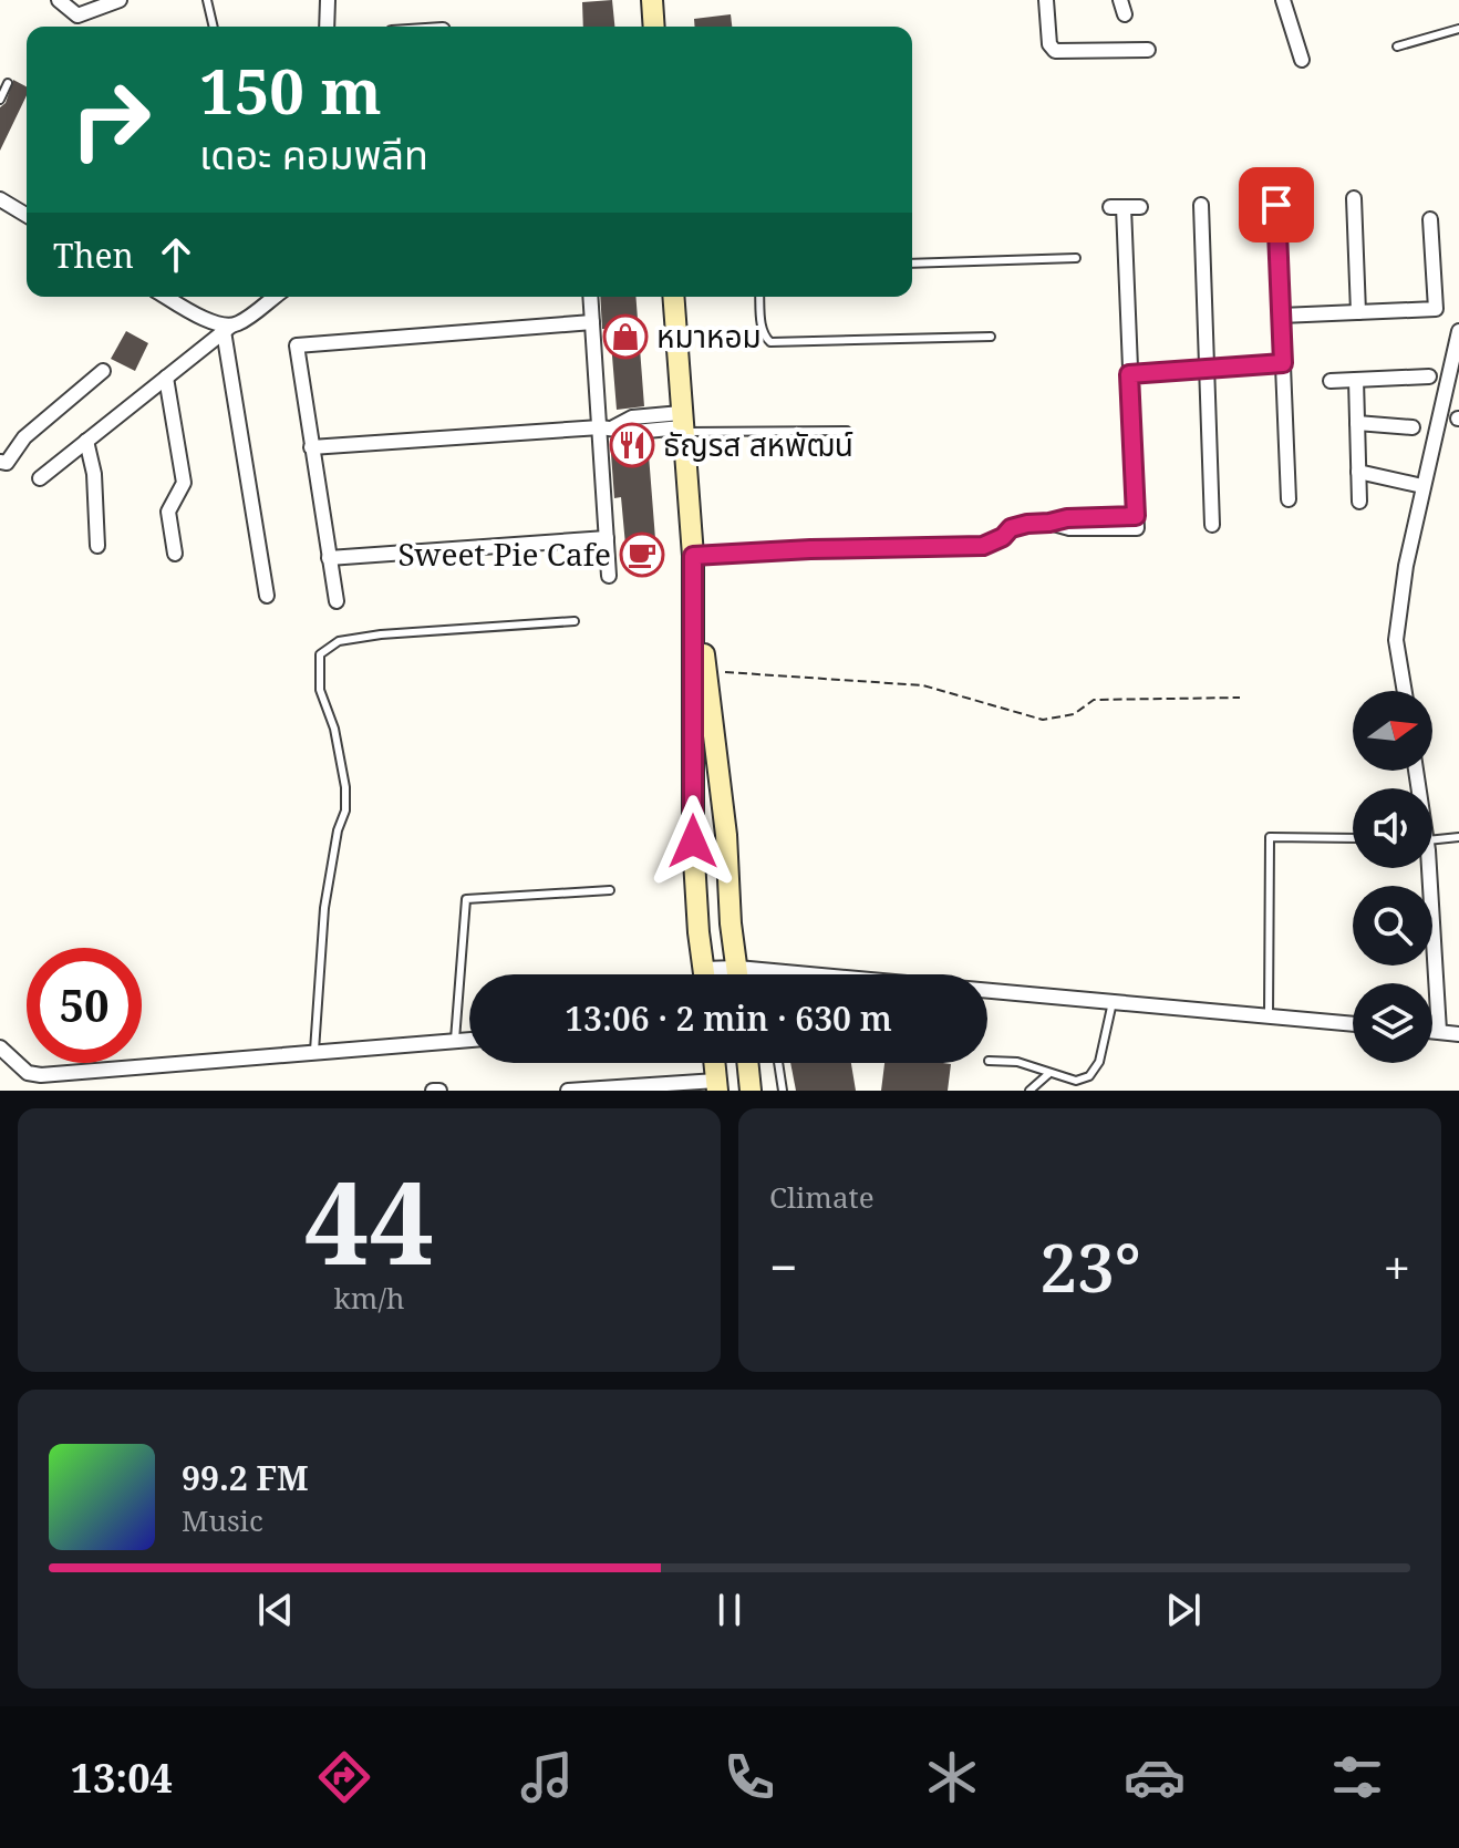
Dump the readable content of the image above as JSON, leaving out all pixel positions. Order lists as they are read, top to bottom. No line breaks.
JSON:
{"places":{"shop":["หมาหอม"],"restaurant":["ธัญรส สหพัฒน์"],"cafe":["Sweet Pie Cafe"]},"north":"right","page":{"turn":["150 m","เดอะ คอมพลีท"],"then":"Then","limit":"50","trip":"13:06 · 2 min · 630 m","tile":[["44","km/h"],"Climate"],"heat":["−","23°","+"],"song":["99.2 FM","Music"],"tabs":"13:04"}}
